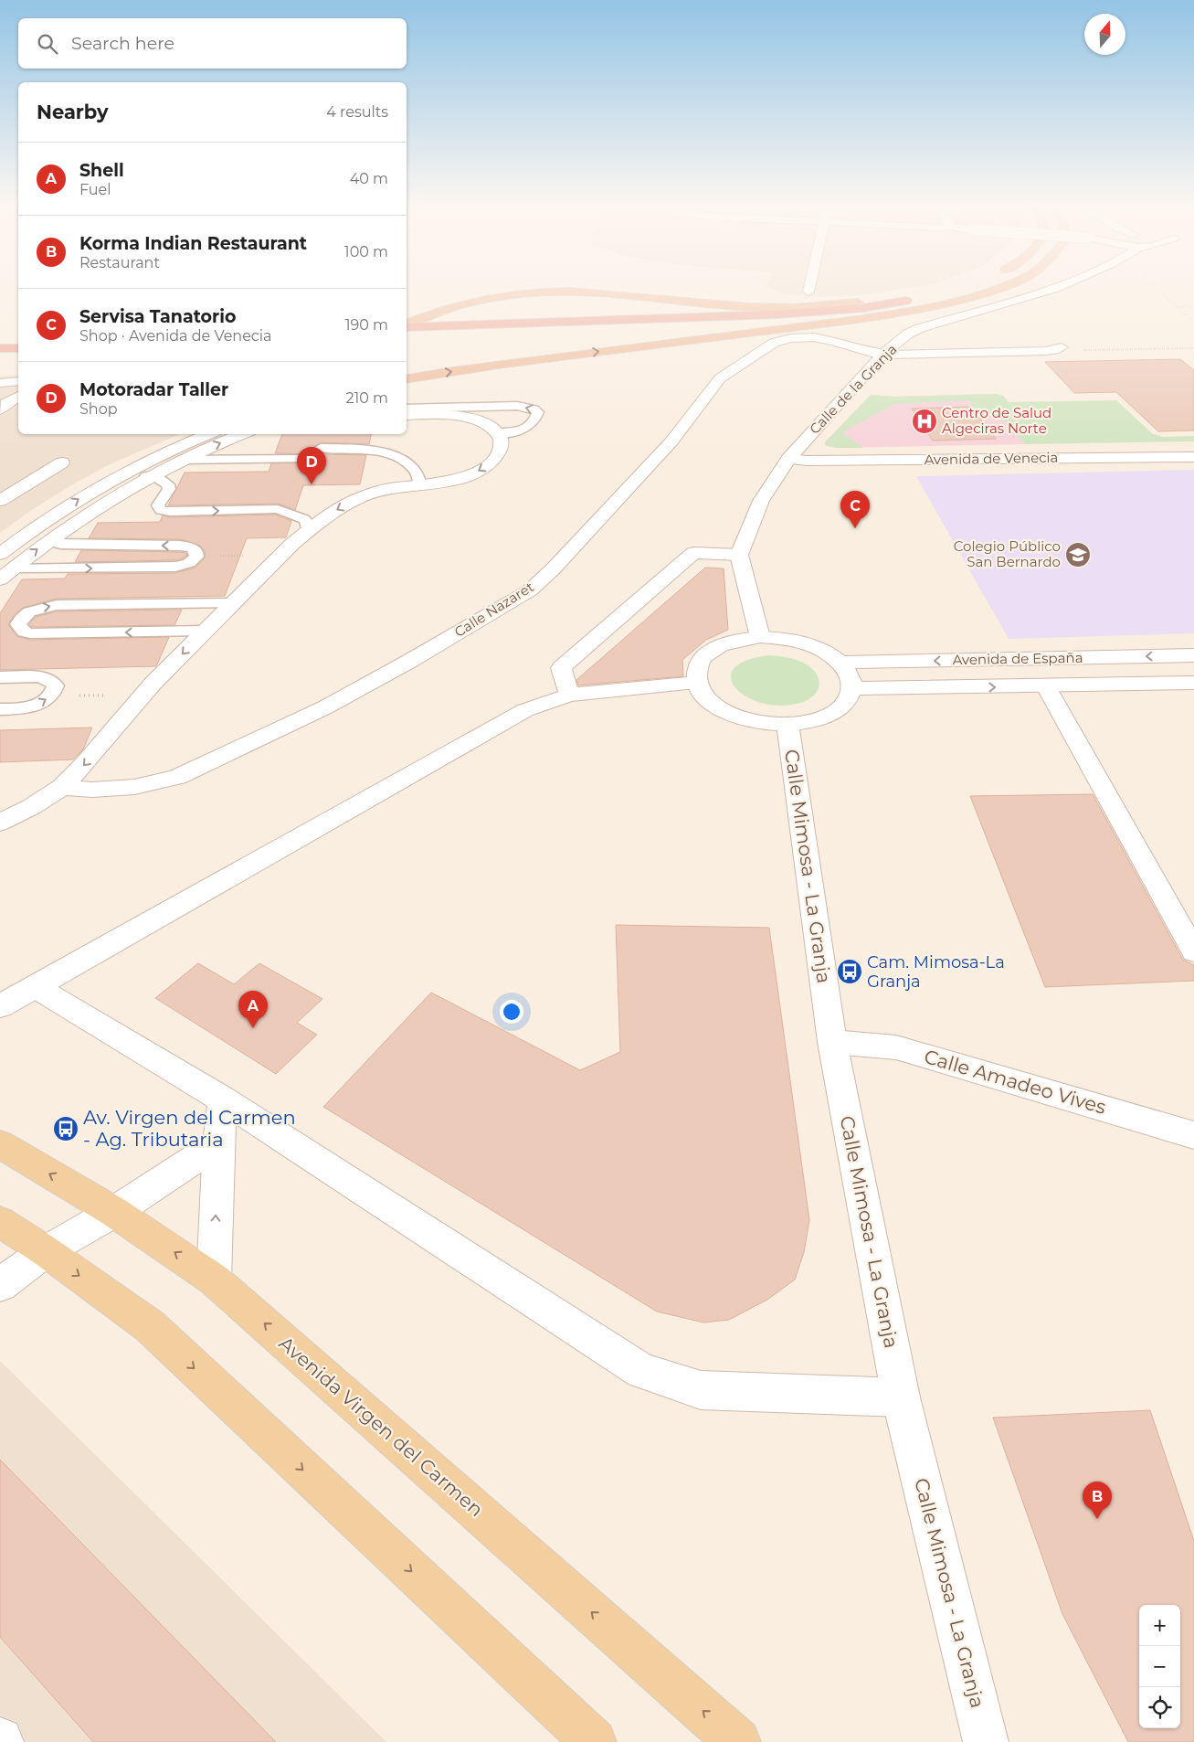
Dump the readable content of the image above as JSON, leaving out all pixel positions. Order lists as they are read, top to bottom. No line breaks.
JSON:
{"streets":{"main road":["Avenida Virgen del Carmen"],"street":["Calle de la Granja","Avenida de Venecia","Calle Nazaret","Avenida de España","Calle Mimosa - La Granja","Calle Amadeo Vives"]},"crossings":[["Calle de la Granja","Avenida de Venecia"],["Calle de la Granja","Calle Nazaret"],["Avenida de España","Calle Mimosa - La Granja"],["Calle Mimosa - La Granja","Calle Amadeo Vives"]],"places":{"hospital":["Centro de Salud Algeciras Norte"],"school or university":["Colegio Público San Bernardo"],"bus stop":["Cam. Mimosa-La Granja","Av. Virgen del Carmen - Ag. Tributaria"]},"north":"top","page":{"search":"Search here","heading":["Nearby","4 results"],"list":[{"mark":"A","name":"Shell","note":"Fuel","value":"40 m"},{"mark":"B","name":"Korma Indian Restaurant","note":"Restaurant","value":"100 m"},{"mark":"C","name":"Servisa Tanatorio","note":"Shop · Avenida de Venecia","value":"190 m"},{"mark":"D","name":"Motoradar Taller","note":"Shop","value":"210 m"}],"pins":["D","C","A","B"],"map_buttons":["+","−"]}}
